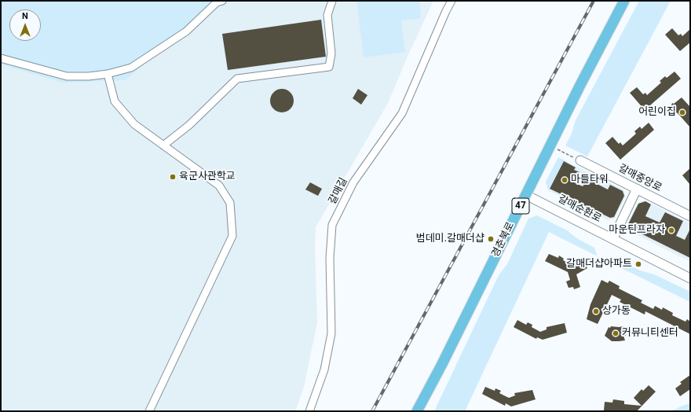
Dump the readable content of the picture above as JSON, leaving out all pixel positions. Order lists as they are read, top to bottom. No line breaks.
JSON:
{"streets":{"main road":["47","경춘북로"],"street":["갈매중앙로","갈매길","갈매순환로"]},"crossings":[["갈매순환로","경춘북로"]],"places":["어린이집","육군사관학교","마들타워","마운틴프라자","범데미.갈매더샵","갈매더샵아파트","상가동","커뮤니티센터"],"north":"top"}
